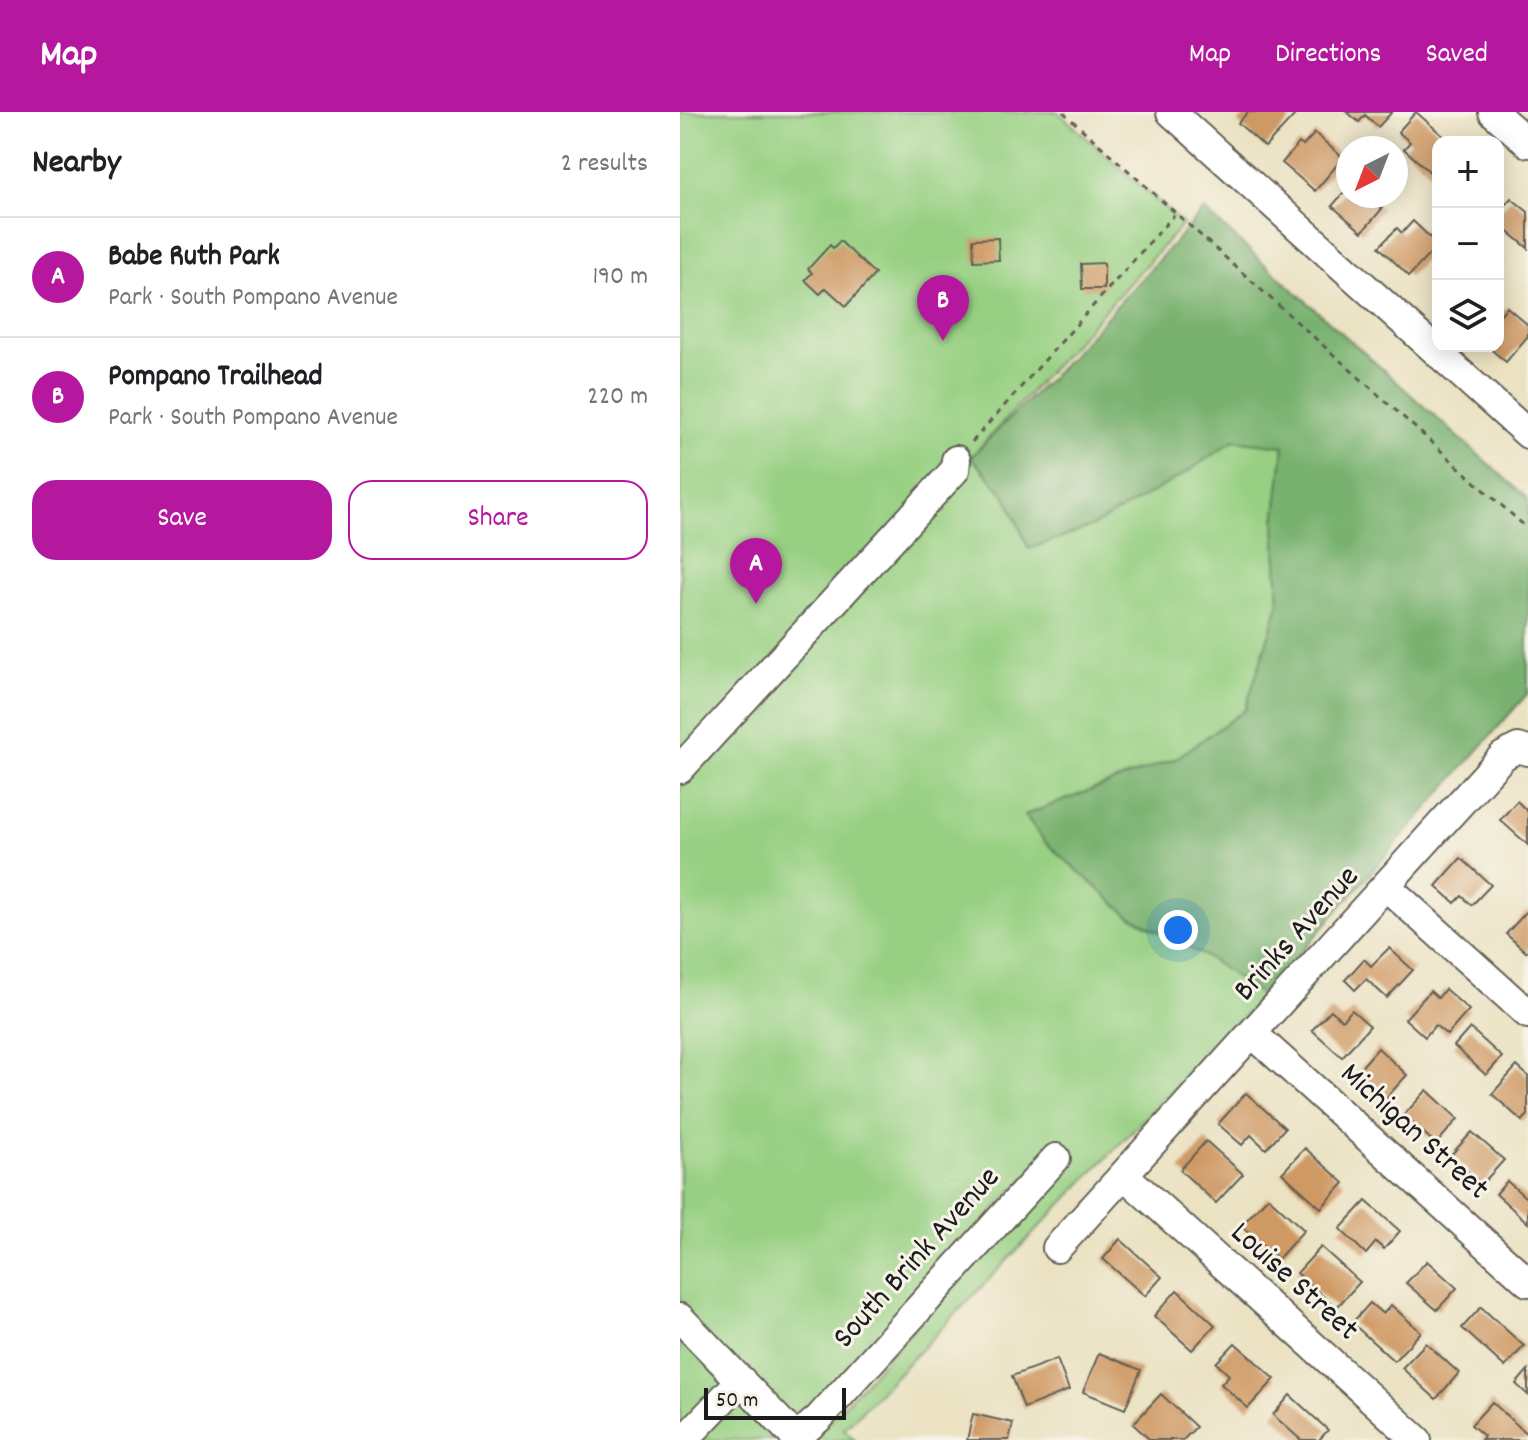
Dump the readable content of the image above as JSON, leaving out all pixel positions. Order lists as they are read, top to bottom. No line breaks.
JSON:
{"streets":{"street":["Brinks Avenue","Michigan Street","South Brink Avenue","Louise Street"]},"crossings":[["Brinks Avenue","Michigan Street"],["Brinks Avenue","Louise Street"]],"scale_bar":"50 m","north":"bottom left","page":{"header":"Map","nav":["Map","Directions","Saved"],"heading":["Nearby","2 results"],"map_buttons":["+","−"],"list":[{"mark":"A","name":"Babe Ruth Park","note":"Park · South Pompano Avenue","value":"190 m"},{"mark":"B","name":"Pompano Trailhead","note":"Park · South Pompano Avenue","value":"220 m"}],"pins":["B","A"],"buttons":["Save","Share"],"scale":"50 m"}}
